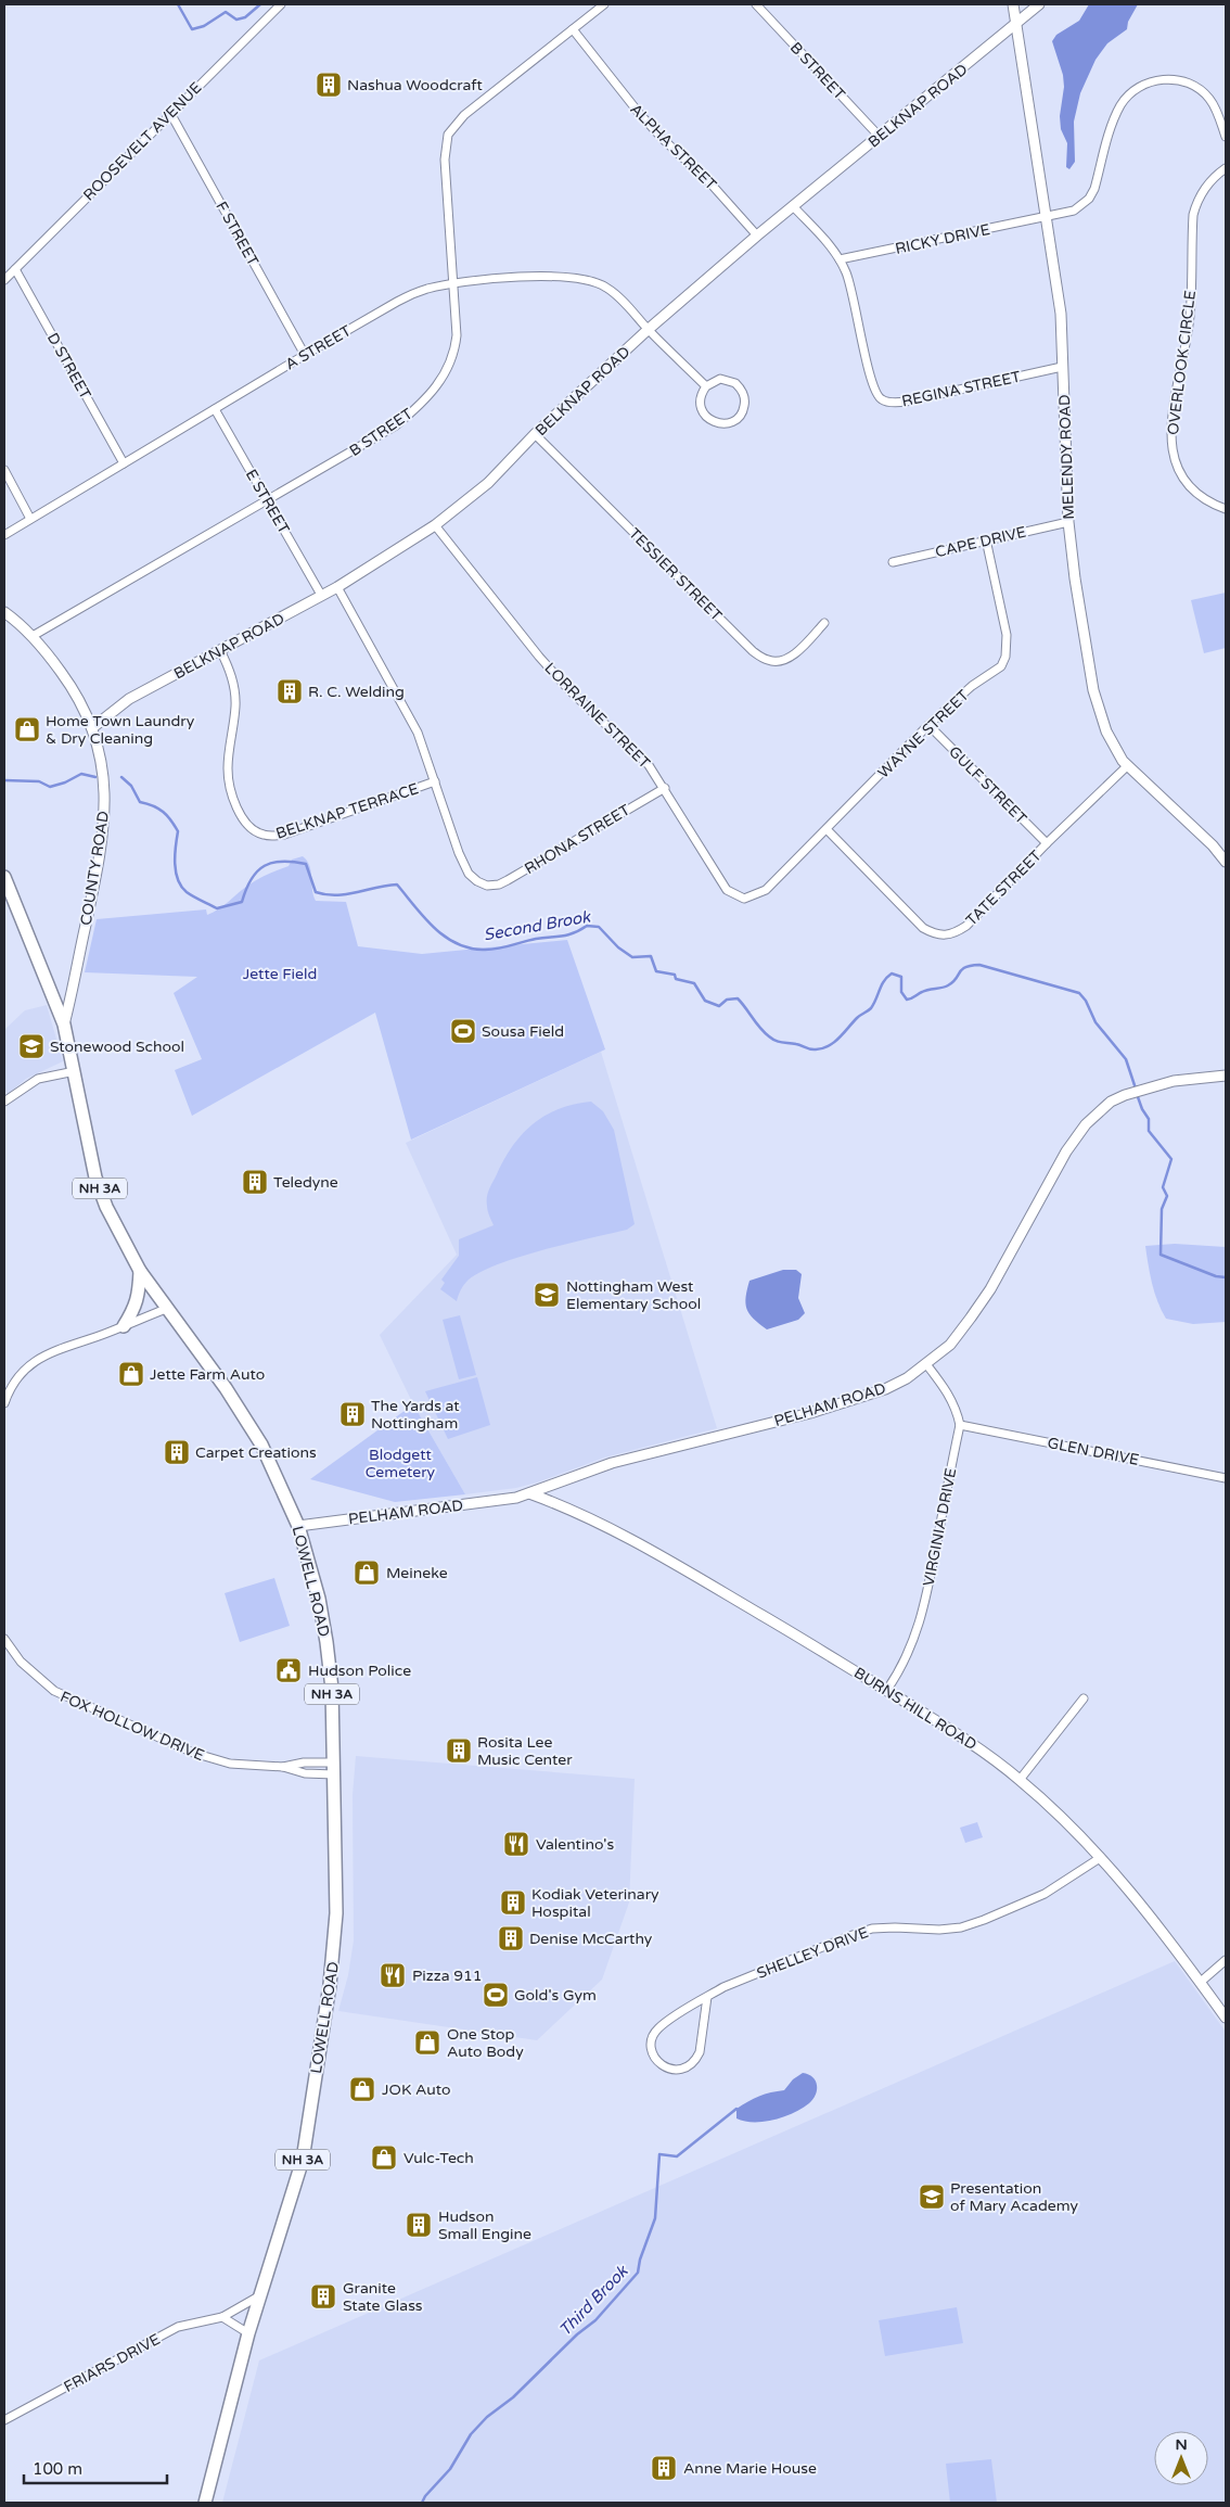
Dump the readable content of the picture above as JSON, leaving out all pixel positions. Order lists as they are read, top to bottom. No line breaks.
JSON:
{"streets":{"main road":["NH 3A","LOWELL ROAD"],"street":["B STREET","BELKNAP ROAD","ROOSEVELT AVENUE","ALPHA STREET","F STREET","RICKY DRIVE","A STREET","OVERLOOK CIRCLE","D STREET","REGINA STREET","MELENDY ROAD","E STREET","CAPE DRIVE","TESSIER STREET","LORRAINE STREET","WAYNE STREET","GULF STREET","BELKNAP TERRACE","RHONA STREET","COUNTY ROAD","TATE STREET","PELHAM ROAD","GLEN DRIVE","VIRGINIA DRIVE","BURNS HILL ROAD","FOX HOLLOW DRIVE","SHELLEY DRIVE","FRIARS DRIVE"]},"crossings":[["B STREET","BELKNAP ROAD"],["B STREET","ALPHA STREET"],["B STREET","A STREET"],["B STREET","E STREET"],["B STREET","COUNTY ROAD"],["BELKNAP ROAD","ALPHA STREET"],["BELKNAP ROAD","A STREET"],["BELKNAP ROAD","REGINA STREET"],["BELKNAP ROAD","MELENDY ROAD"],["BELKNAP ROAD","E STREET"],["BELKNAP ROAD","TESSIER STREET"],["BELKNAP ROAD","LORRAINE STREET"],["BELKNAP ROAD","BELKNAP TERRACE"],["BELKNAP ROAD","COUNTY ROAD"],["ROOSEVELT AVENUE","F STREET"],["ROOSEVELT AVENUE","D STREET"],["F STREET","A STREET"],["RICKY DRIVE","REGINA STREET"],["RICKY DRIVE","MELENDY ROAD"],["A STREET","D STREET"],["A STREET","E STREET"],["REGINA STREET","MELENDY ROAD"],["MELENDY ROAD","CAPE DRIVE"],["MELENDY ROAD","TATE STREET"],["CAPE DRIVE","WAYNE STREET"],["LORRAINE STREET","WAYNE STREET"],["LORRAINE STREET","RHONA STREET"],["WAYNE STREET","GULF STREET"],["WAYNE STREET","TATE STREET"],["GULF STREET","TATE STREET"],["BELKNAP TERRACE","RHONA STREET"],["COUNTY ROAD","LOWELL ROAD"],["PELHAM ROAD","LOWELL ROAD"],["PELHAM ROAD","BURNS HILL ROAD"],["GLEN DRIVE","VIRGINIA DRIVE"],["VIRGINIA DRIVE","BURNS HILL ROAD"],["LOWELL ROAD","FOX HOLLOW DRIVE"],["LOWELL ROAD","FRIARS DRIVE"],["BURNS HILL ROAD","SHELLEY DRIVE"]],"water":["Second Brook","Third Brook"],"parks":["Jette Field","Blodgett Cemetery"],"places":{"building":["Nashua Woodcraft","R. C. Welding","Teledyne","The Yards at Nottingham","Carpet Creations","Rosita Lee Music Center","Kodiak Veterinary Hospital","Denise McCarthy","Hudson Small Engine","Granite State Glass","Anne Marie House"],"shop":["Home Town Laundry & Dry Cleaning","Jette Farm Auto","Meineke","One Stop Auto Body","JOK Auto","Vulc-Tech"],"sports":["Sousa Field","Gold's Gym"],"school or university":["Stonewood School","Nottingham West Elementary School","Presentation of Mary Academy"],"public building":["Hudson Police"],"restaurant":["Valentino's","Pizza 911"]},"scale_bar":"100 m","north":"top"}
